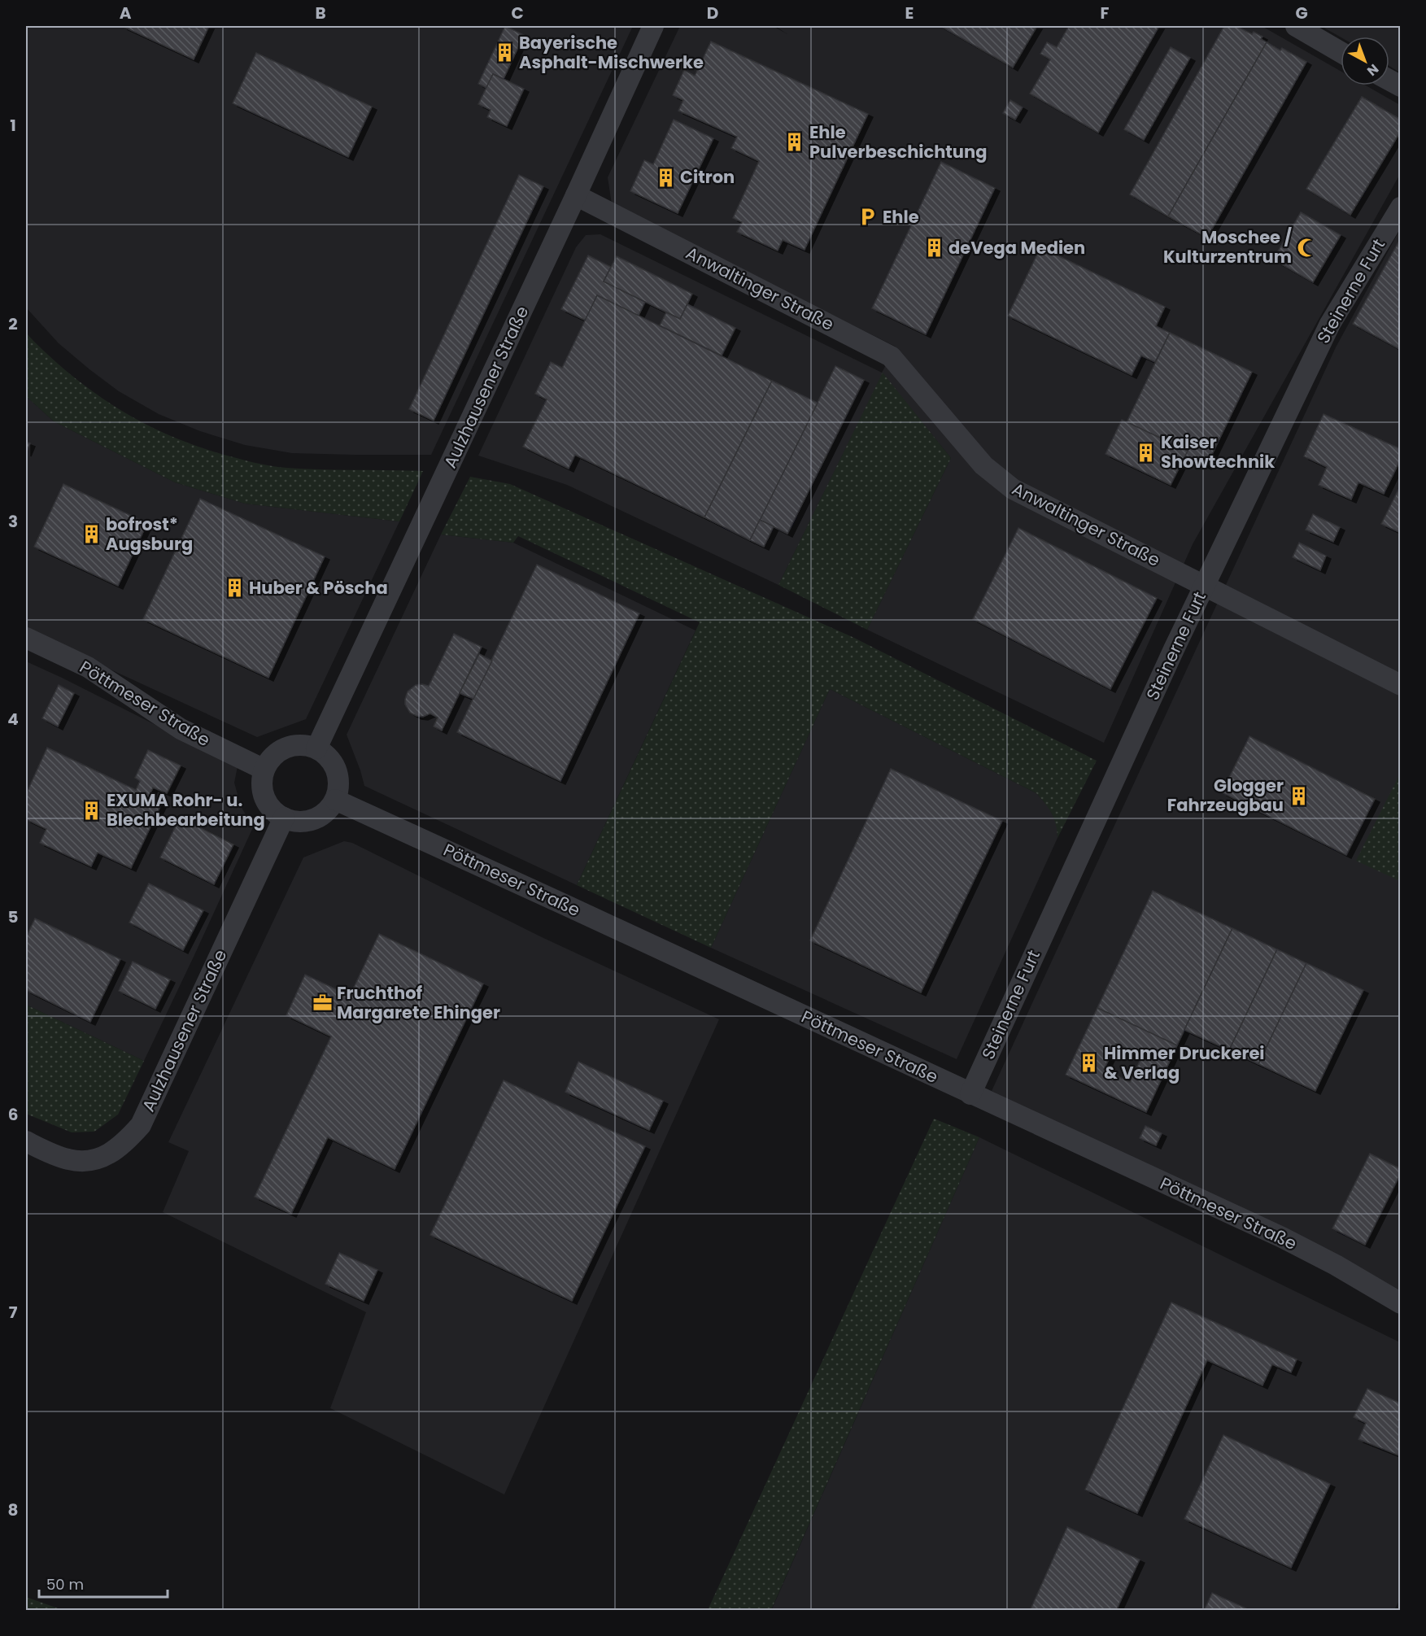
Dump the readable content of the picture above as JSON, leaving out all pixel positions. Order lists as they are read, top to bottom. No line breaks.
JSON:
{"streets":{"street":["Anwaltinger Straße","Steinerne Furt","Aulzhausener Straße","Pöttmeser Straße"]},"crossings":[["Anwaltinger Straße","Steinerne Furt"],["Anwaltinger Straße","Aulzhausener Straße"],["Steinerne Furt","Pöttmeser Straße"],["Aulzhausener Straße","Pöttmeser Straße"]],"places":{"building":["Bayerische Asphalt-Mischwerke","Ehle Pulverbeschichtung","Citron","deVega Medien","Kaiser Showtechnik","bofrost* Augsburg","Huber & Pöscha","Glogger Fahrzeugbau","EXUMA Rohr- u. Blechbearbeitung","Himmer Druckerei & Verlag"],"parking":["Ehle"],"mosque":["Moschee / Kulturzentrum"],"office":["Fruchthof Margarete Ehinger"]},"scale_bar":"50 m","north":"bottom right","grid":{"columns":["A","B","C","D","E","F","G"],"rows":["1","2","3","4","5","6","7","8"]}}
